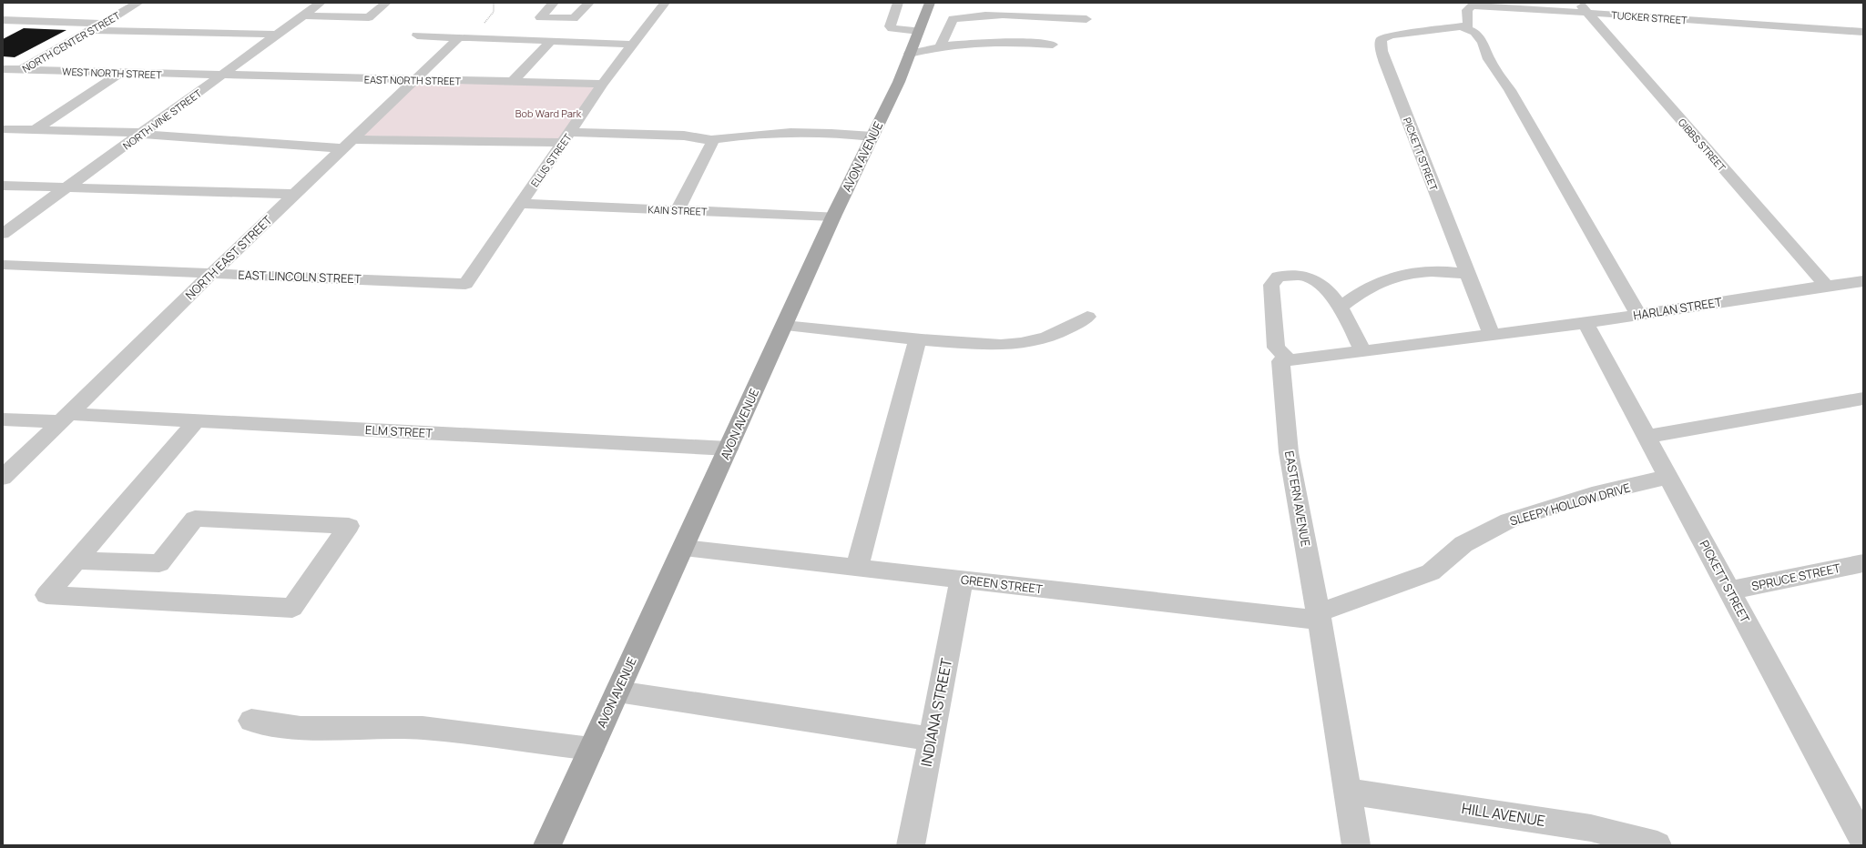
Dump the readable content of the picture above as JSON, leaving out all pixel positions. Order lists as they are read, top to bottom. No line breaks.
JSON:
{"streets":{"main road":["AVON AVENUE"],"street":["TUCKER STREET","NORTH CENTER STREET","WEST NORTH STREET","EAST NORTH STREET","NORTH VINE STREET","GIBBS STREET","PICKETT STREET","ELLIS STREET","KAIN STREET","NORTH EAST STREET","EAST LINCOLN STREET","HARLAN STREET","ELM STREET","EASTERN AVENUE","SLEEPY HOLLOW DRIVE","SPRUCE STREET","GREEN STREET","INDIANA STREET","HILL AVENUE"]},"crossings":[["TUCKER STREET","GIBBS STREET"],["TUCKER STREET","PICKETT STREET"],["NORTH CENTER STREET","WEST NORTH STREET"],["WEST NORTH STREET","EAST NORTH STREET"],["WEST NORTH STREET","NORTH VINE STREET"],["EAST NORTH STREET","NORTH VINE STREET"],["EAST NORTH STREET","ELLIS STREET"],["EAST NORTH STREET","NORTH EAST STREET"],["GIBBS STREET","HARLAN STREET"],["PICKETT STREET","HARLAN STREET"],["PICKETT STREET","SLEEPY HOLLOW DRIVE"],["PICKETT STREET","SPRUCE STREET"],["AVON AVENUE","KAIN STREET"],["AVON AVENUE","ELM STREET"],["AVON AVENUE","GREEN STREET"],["ELLIS STREET","KAIN STREET"],["ELLIS STREET","EAST LINCOLN STREET"],["NORTH EAST STREET","EAST LINCOLN STREET"],["NORTH EAST STREET","ELM STREET"],["EASTERN AVENUE","SLEEPY HOLLOW DRIVE"],["EASTERN AVENUE","GREEN STREET"],["EASTERN AVENUE","HILL AVENUE"],["SLEEPY HOLLOW DRIVE","GREEN STREET"],["GREEN STREET","INDIANA STREET"]],"parks":["Bob Ward Park"]}
